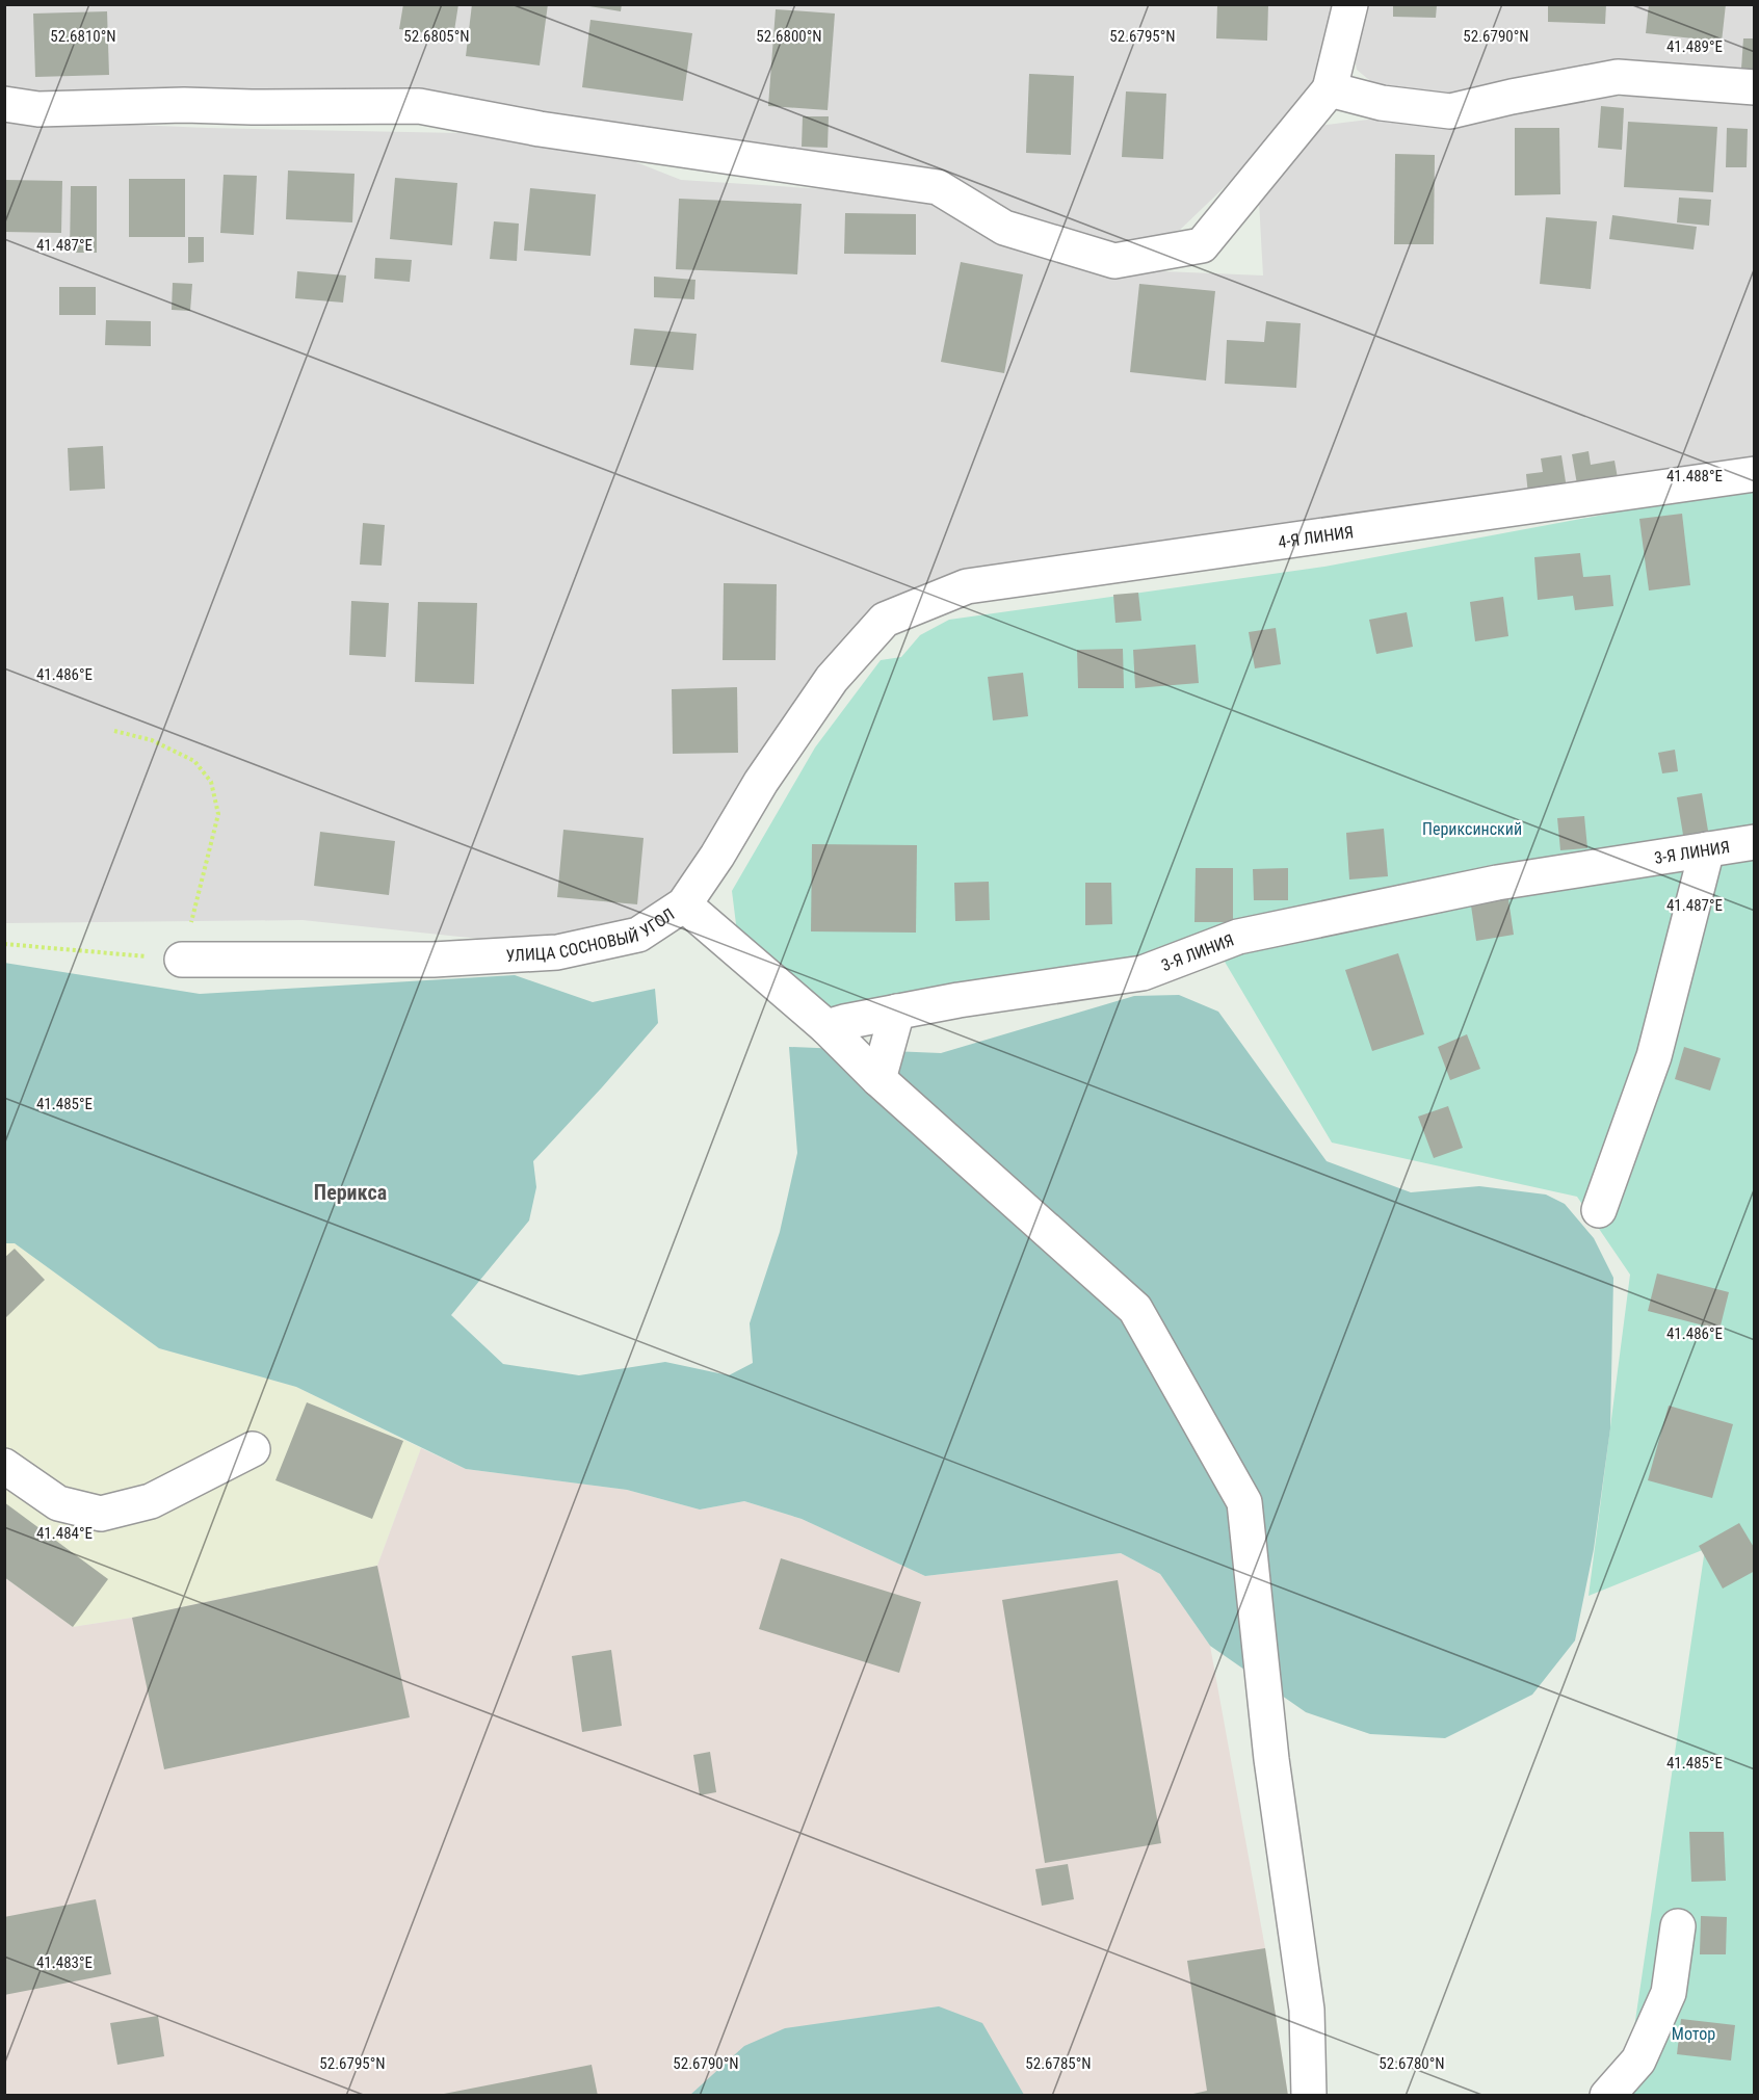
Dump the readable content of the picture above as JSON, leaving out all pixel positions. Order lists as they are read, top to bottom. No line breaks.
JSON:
{"streets":{"street":["4-Я ЛИНИЯ","3-Я ЛИНИЯ","УЛИЦА СОСНОВЫЙ УГОЛ"]},"crossings":[["4-Я ЛИНИЯ","УЛИЦА СОСНОВЫЙ УГОЛ"]],"districts":["Перикса"],"parks":["Периксинский","Мотор"],"coordinates":["52.6810°N","52.6805°N","52.6800°N","52.6795°N","52.6790°N","41.489°E","41.487°E","41.488°E","41.486°E","41.485°E","41.484°E","41.483°E","52.6785°N","52.6780°N"]}
